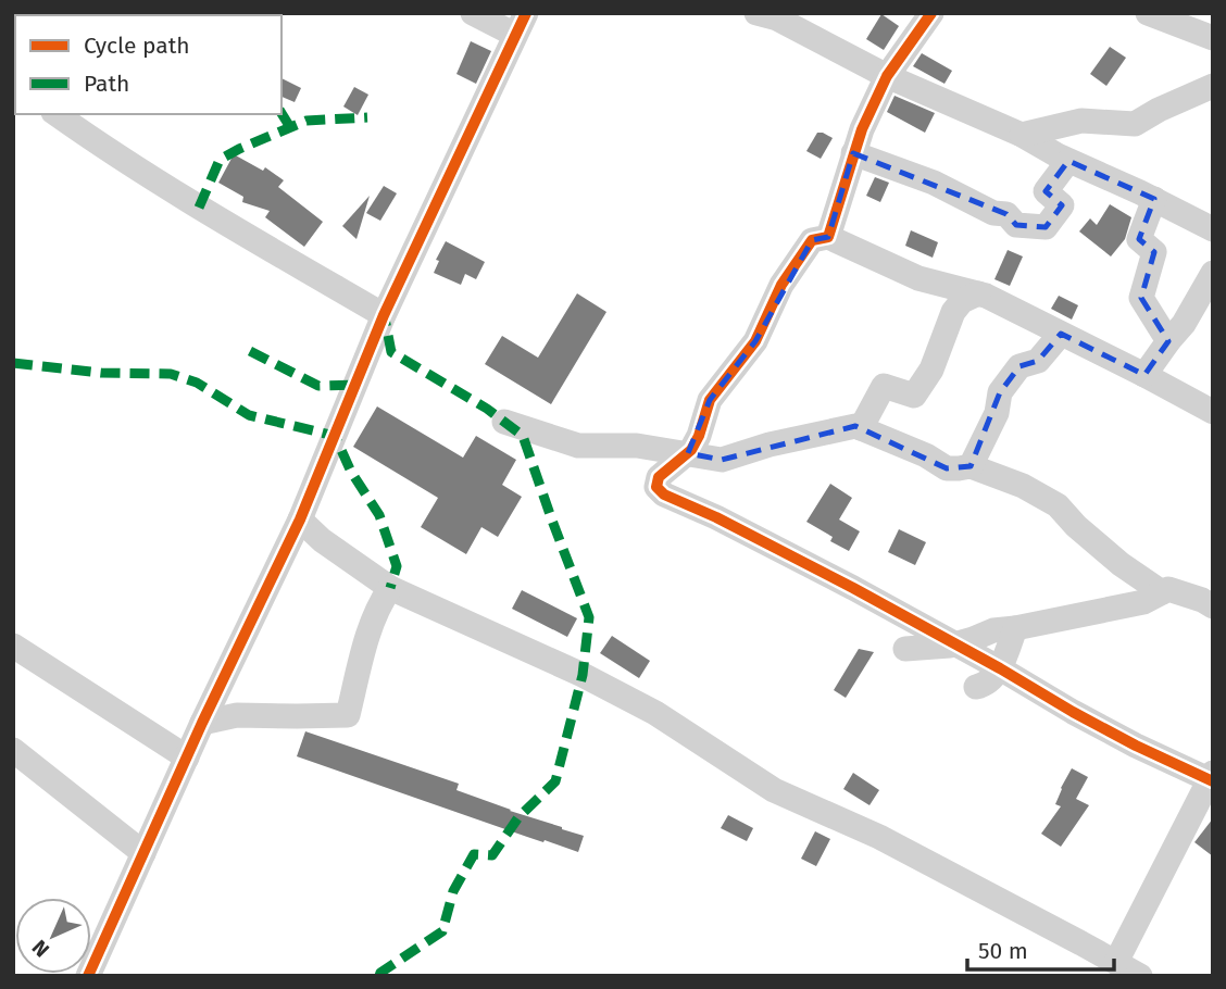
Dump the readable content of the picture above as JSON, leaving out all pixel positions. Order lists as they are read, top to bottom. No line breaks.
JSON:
{"legend":["Cycle path","Path"],"scale_bar":"50 m","north":"bottom left"}
